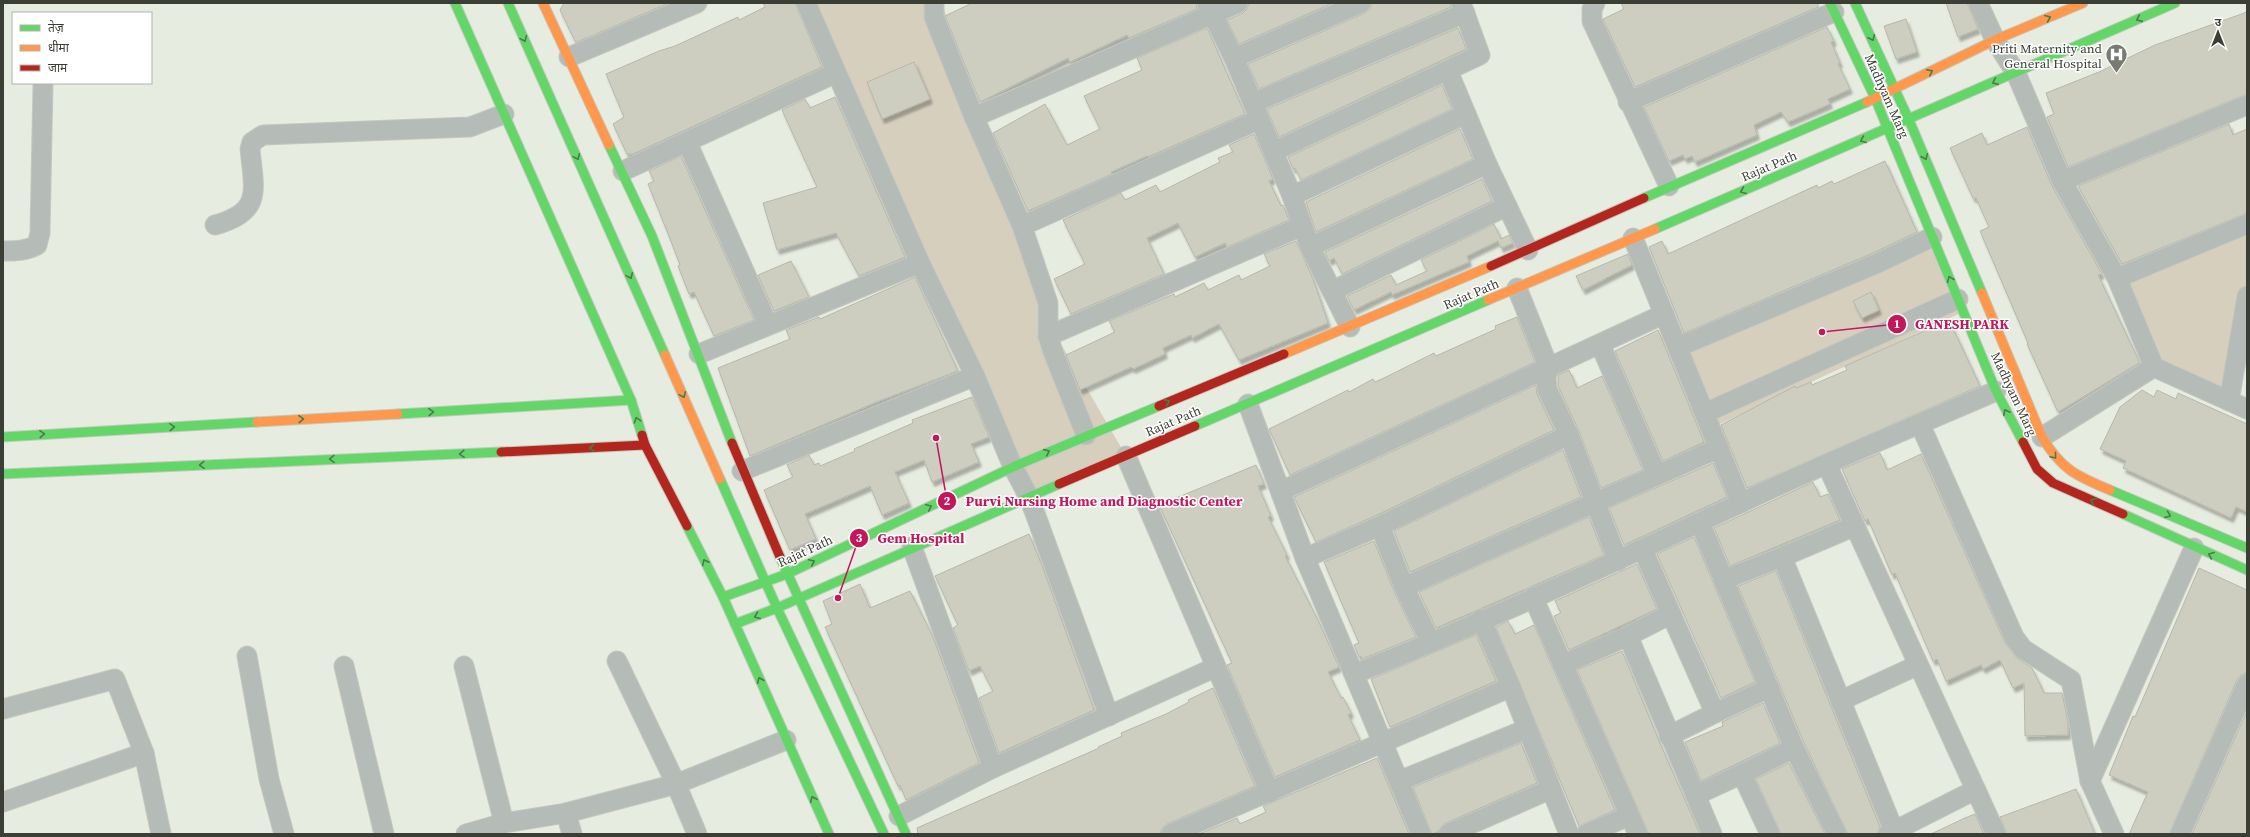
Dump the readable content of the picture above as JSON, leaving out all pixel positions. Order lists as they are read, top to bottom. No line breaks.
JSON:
{"streets":{"main road":["Madhyam Marg","Rajat Path"]},"crossings":[["Madhyam Marg","Rajat Path"]],"places":{"hospital":["Priti Maternity and General Hospital"],"other":["GANESH PARK","Purvi Nursing Home and Diagnostic Center","Gem Hospital"]},"legend":["तेज़","धीमा","जाम"],"north":"top"}
